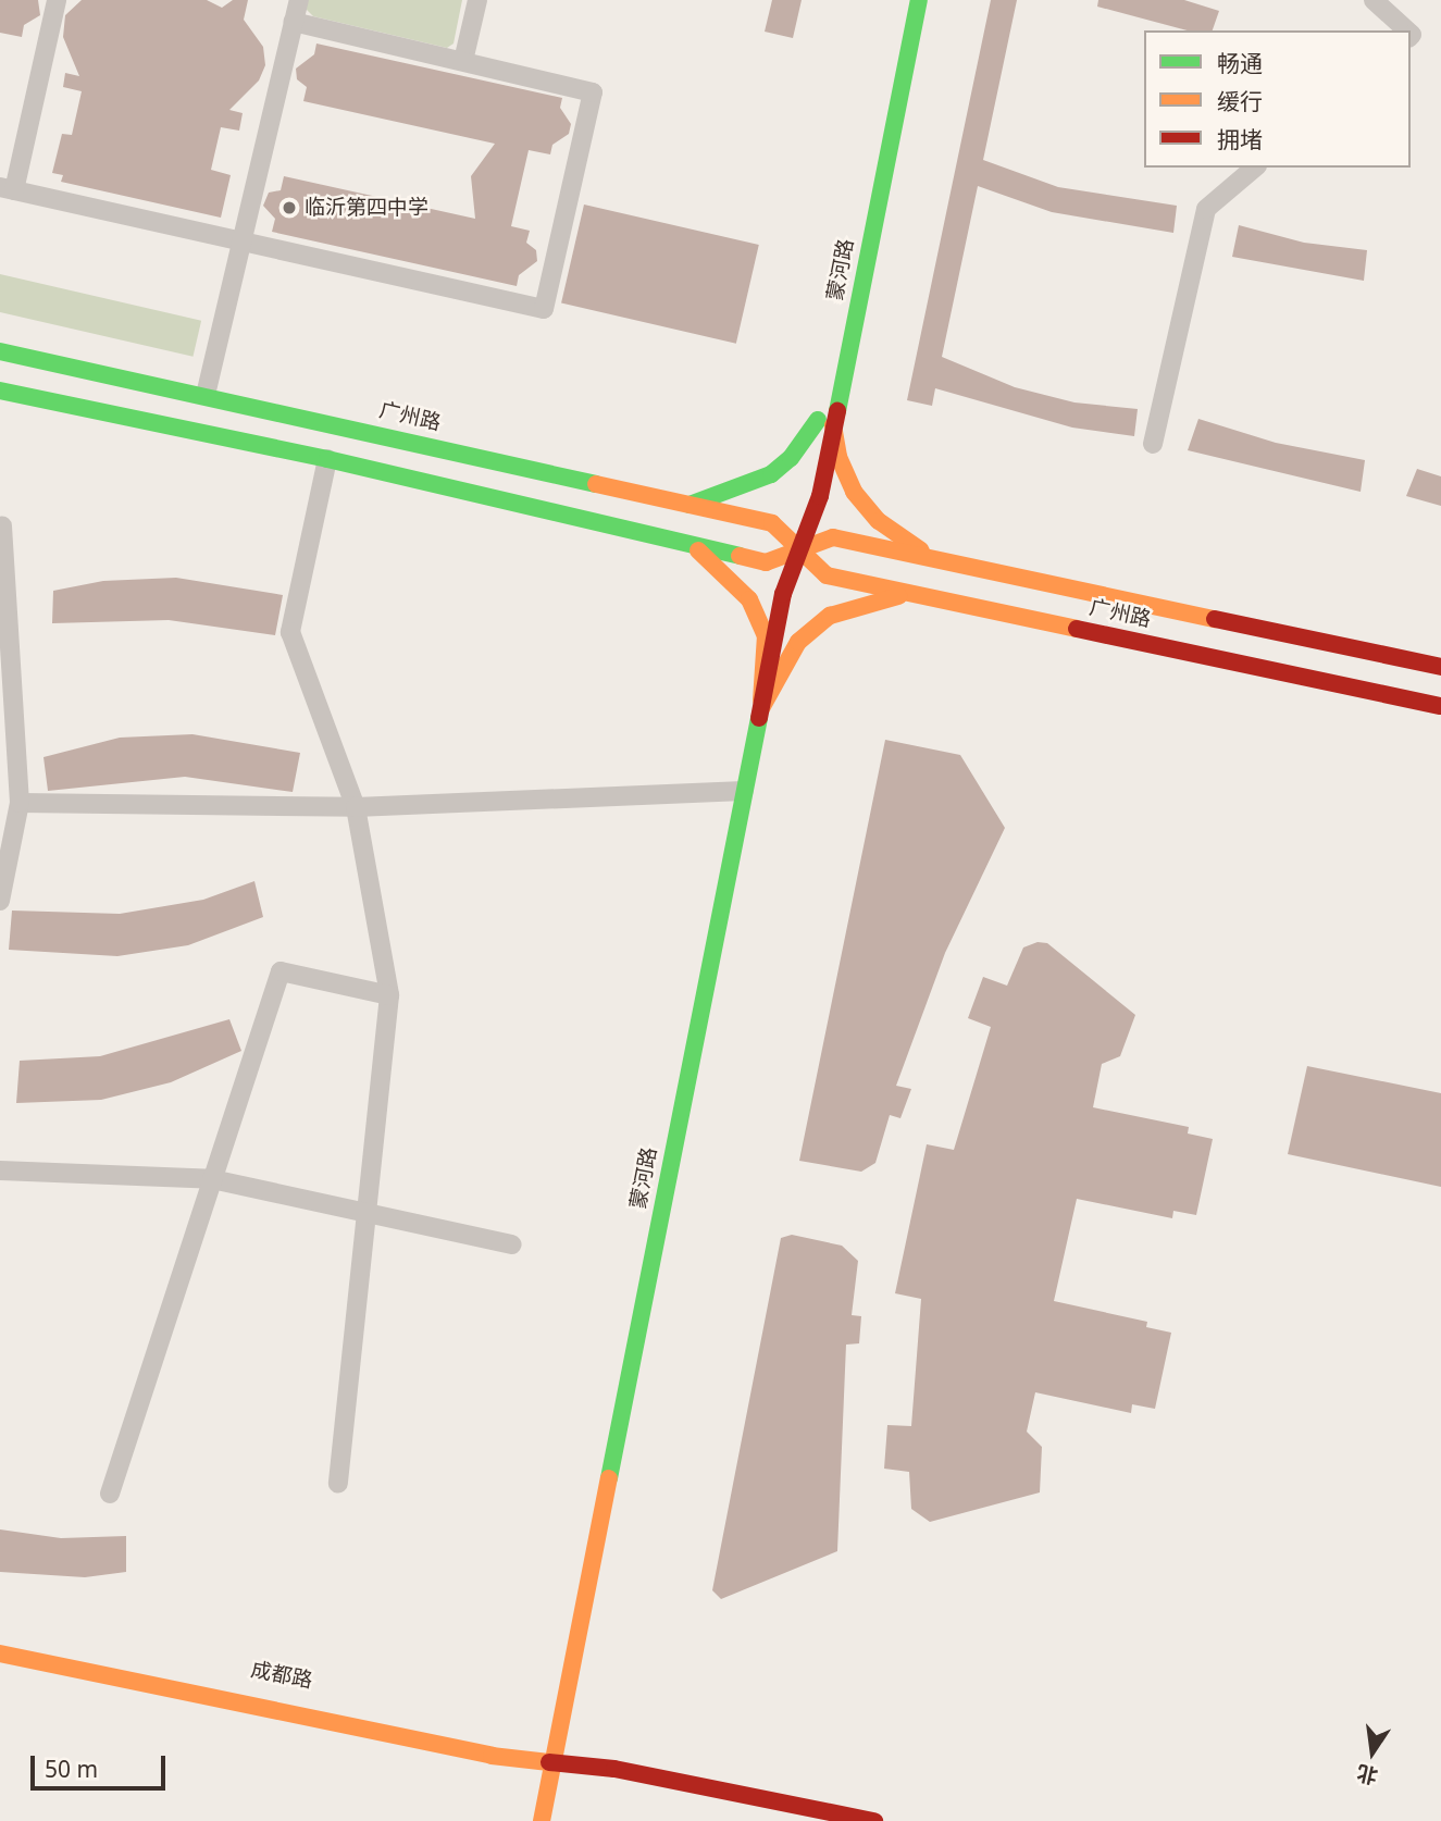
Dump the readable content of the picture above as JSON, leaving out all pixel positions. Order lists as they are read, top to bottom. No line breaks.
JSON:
{"streets":{"street":["蒙河路","广州路","成都路"]},"crossings":[["蒙河路","广州路"],["蒙河路","成都路"]],"places":["临沂第四中学"],"legend":["畅通","缓行","拥堵"],"scale_bar":"50 m","north":"bottom"}
